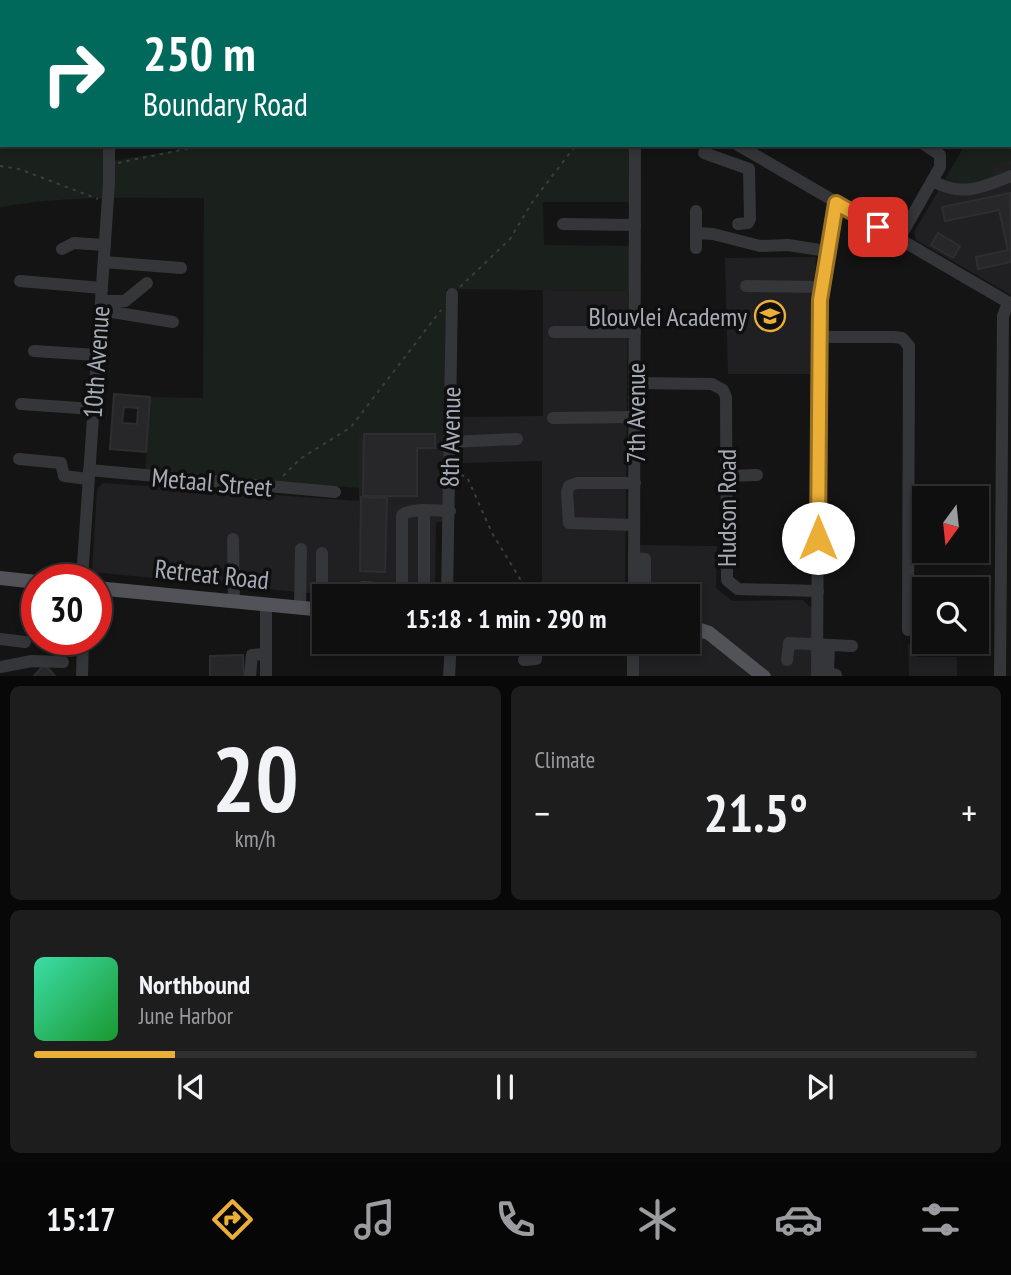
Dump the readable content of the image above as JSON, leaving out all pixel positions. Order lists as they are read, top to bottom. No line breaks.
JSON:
{"streets":{"main road":["Retreat Road"],"street":["10th Avenue","7th Avenue","8th Avenue","Metaal Street","Hudson Road"]},"crossings":[["10th Avenue","Metaal Street"],["7th Avenue","Hudson Road"]],"places":{"school or university":["Blouvlei Academy"]},"north":"bottom","page":{"turn":["250 m","Boundary Road"],"limit":"30","trip":"15:18 · 1 min · 290 m","tile":[["20","km/h"],"Climate"],"heat":["−","21.5°","+"],"song":["Northbound","June Harbor"],"tabs":"15:17"}}
